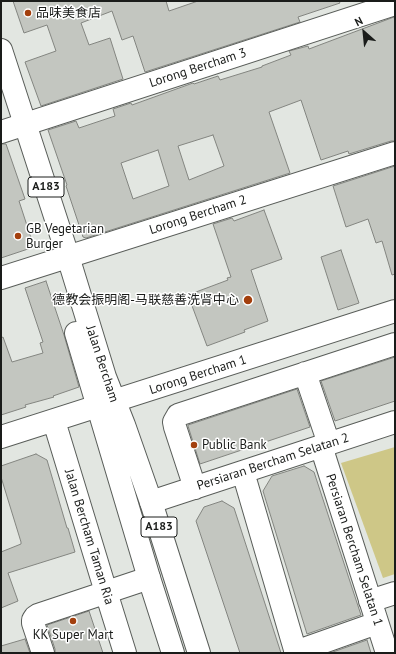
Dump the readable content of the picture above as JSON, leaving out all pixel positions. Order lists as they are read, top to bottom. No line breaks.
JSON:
{"streets":{"street":["Lorong Bercham 3","A183","Lorong Bercham 2","Jalan Bercham","Lorong Bercham 1","Persiaran Bercham Selatan 2","Jalan Bercham Taman Ria","Persiaran Bercham Selatan 1"]},"crossings":[["Lorong Bercham 3","Jalan Bercham"],["Lorong Bercham 2","Jalan Bercham"],["Jalan Bercham","Lorong Bercham 1"],["Jalan Bercham","Persiaran Bercham Selatan 2"],["Lorong Bercham 1","Jalan Bercham Taman Ria"],["Persiaran Bercham Selatan 2","Persiaran Bercham Selatan 1"]],"places":["品味美食店","GB Vegetarian Burger","德教会振明阁-马联慈善洗肾中心","Public Bank","KK Super Mart"],"north":"top left"}
